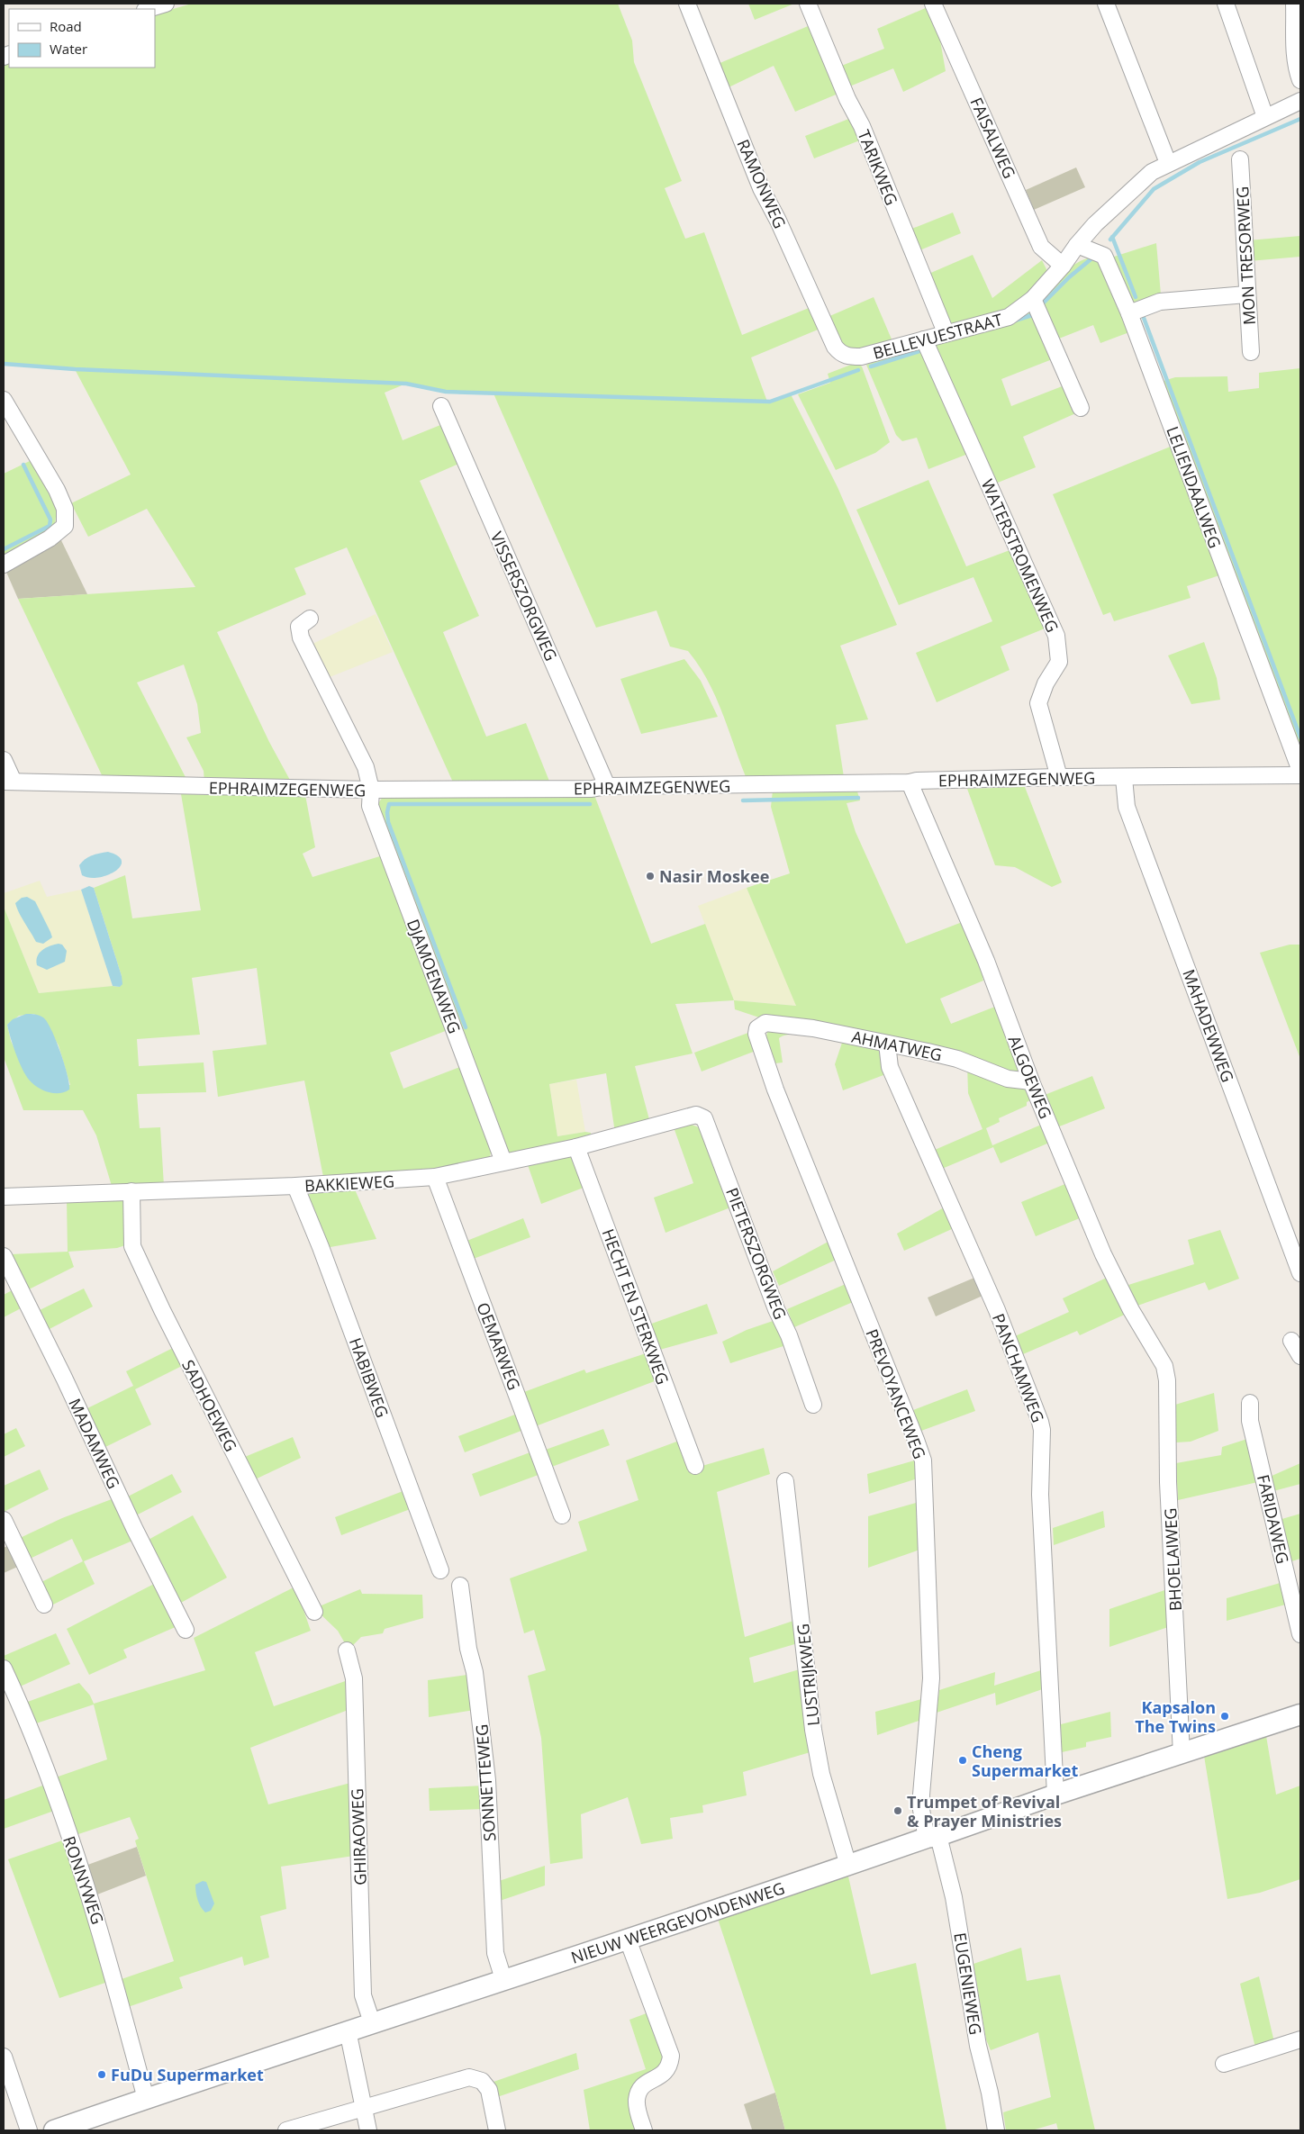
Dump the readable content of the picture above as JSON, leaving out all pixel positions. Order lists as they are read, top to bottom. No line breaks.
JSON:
{"streets":{"street":["FAISALWEG","TARIKWEG","RAMONWEG","MON TRESORWEG","BELLEVUESTRAAT","LELIENDAALWEG","WATERSTROMENWEG","VISSERSZORGWEG","EPHRAIMZEGENWEG","DJAMOENAWEG","MAHADEWWEG","AHMATWEG","ALGOEWEG","BAKKIEWEG","PIETERSZORGWEG","HECHT EN STERKWEG","OEMARWEG","PANCHAMWEG","HABIBWEG","PREVOYANCEWEG","SADHOEWEG","MADAMWEG","FARIDAWEG","BHOELAIWEG","LUSTRIJKWEG","SONNETTEWEG","GHIRAOWEG","RONNYWEG","NIEUW WEERGEVONDENWEG","EUGENIEWEG"]},"crossings":[["FAISALWEG","BELLEVUESTRAAT"],["TARIKWEG","BELLEVUESTRAAT"],["RAMONWEG","BELLEVUESTRAAT"],["BELLEVUESTRAAT","WATERSTROMENWEG"],["WATERSTROMENWEG","EPHRAIMZEGENWEG"],["VISSERSZORGWEG","EPHRAIMZEGENWEG"],["EPHRAIMZEGENWEG","DJAMOENAWEG"],["EPHRAIMZEGENWEG","MAHADEWWEG"],["EPHRAIMZEGENWEG","ALGOEWEG"],["DJAMOENAWEG","BAKKIEWEG"],["AHMATWEG","ALGOEWEG"],["AHMATWEG","PANCHAMWEG"],["AHMATWEG","PREVOYANCEWEG"],["ALGOEWEG","BHOELAIWEG"],["BAKKIEWEG","PIETERSZORGWEG"],["BAKKIEWEG","HECHT EN STERKWEG"],["BAKKIEWEG","OEMARWEG"],["BAKKIEWEG","HABIBWEG"],["BAKKIEWEG","SADHOEWEG"],["PANCHAMWEG","NIEUW WEERGEVONDENWEG"],["PREVOYANCEWEG","NIEUW WEERGEVONDENWEG"],["PREVOYANCEWEG","EUGENIEWEG"],["BHOELAIWEG","NIEUW WEERGEVONDENWEG"],["LUSTRIJKWEG","NIEUW WEERGEVONDENWEG"],["SONNETTEWEG","NIEUW WEERGEVONDENWEG"],["GHIRAOWEG","NIEUW WEERGEVONDENWEG"],["RONNYWEG","NIEUW WEERGEVONDENWEG"],["NIEUW WEERGEVONDENWEG","EUGENIEWEG"]],"places":["Nasir Moskee","Kapsalon The Twins","Cheng Supermarket","Trumpet of Revival & Prayer Ministries","FuDu Supermarket"],"legend":["Road","Water"]}
